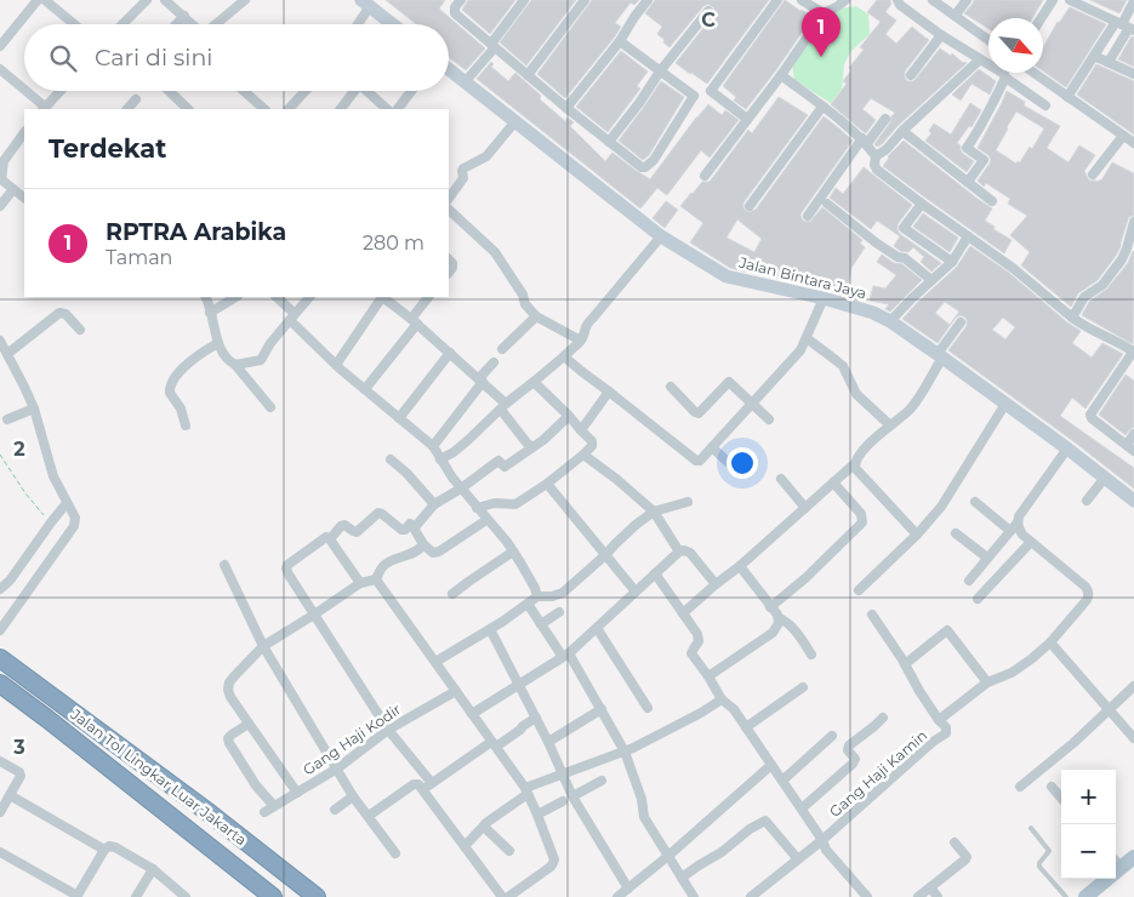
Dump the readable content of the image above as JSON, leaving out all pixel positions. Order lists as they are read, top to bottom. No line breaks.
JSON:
{"streets":{"highway":["Jalan Tol Lingkar Luar Jakarta"],"street":["Jalan Bintara Jaya","Gang Haji Kodir","Gang Haji Kamin"]},"north":"bottom right","page":{"pins":"1","search":"Cari di sini","heading":"Terdekat","list":[{"mark":"1","name":"RPTRA Arabika","note":"Taman","value":"280 m"}],"map_buttons":["+","−"]},"grid":{"columns":["C"],"rows":["2","3"]}}
